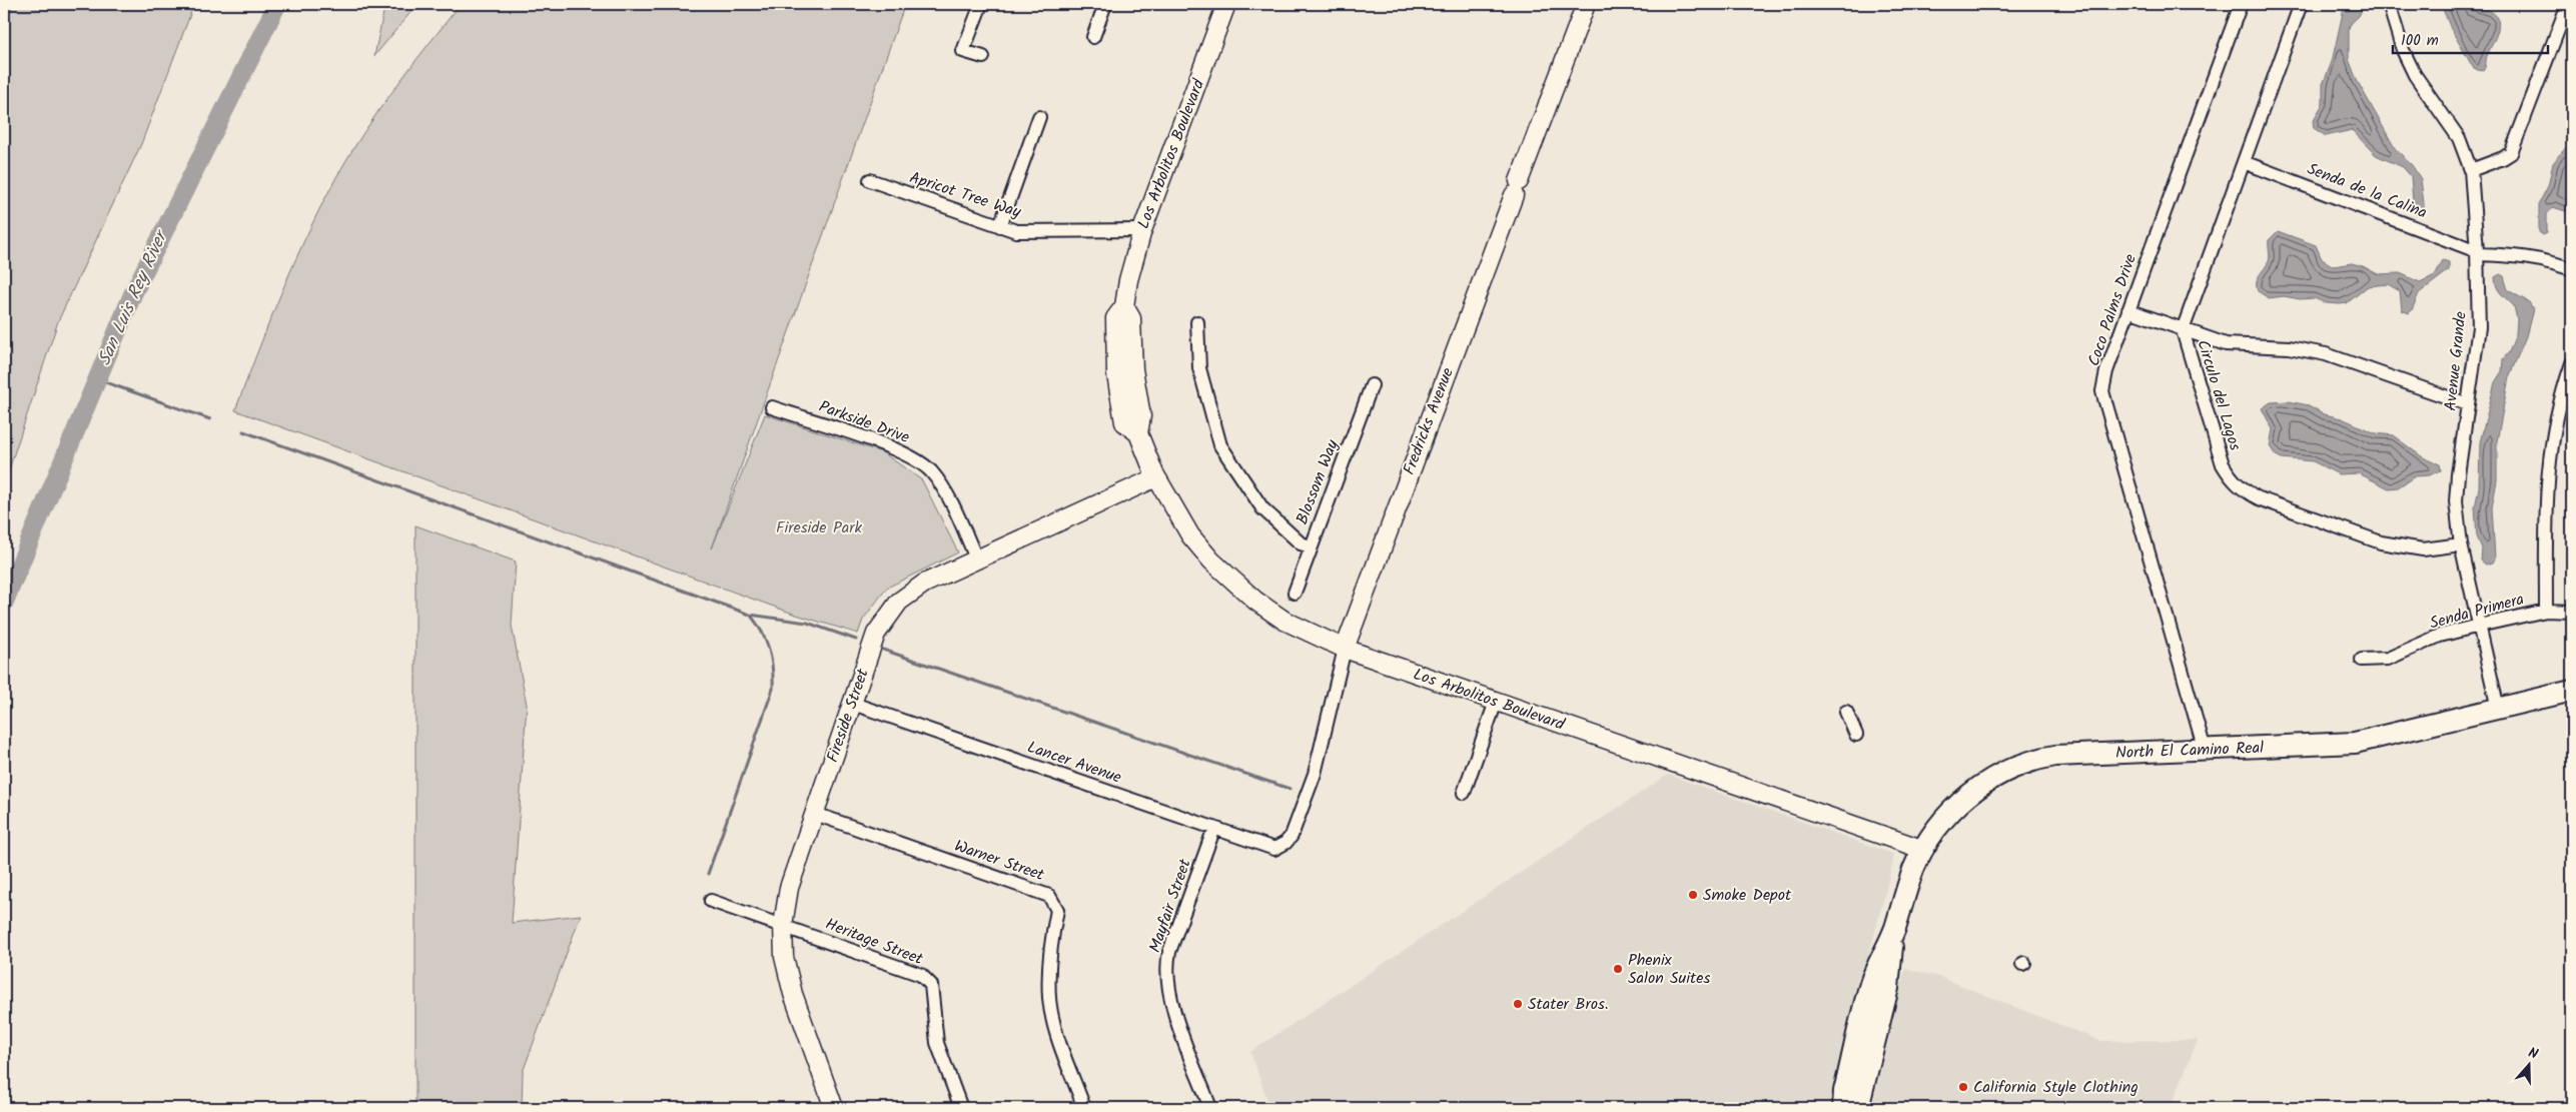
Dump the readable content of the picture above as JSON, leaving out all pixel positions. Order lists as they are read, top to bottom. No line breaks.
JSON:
{"streets":{"main road":["North El Camino Real"],"street":["Los Arbolitos Boulevard","Senda de la Calina","Apricot Tree Way","Coco Palms Drive","Avenue Grande","Circulo del Lagos","Fredricks Avenue","Parkside Drive","Blossom Way","Senda Primera","Fireside Street","Lancer Avenue","Warner Street","Mayfair Street","Heritage Street"]},"crossings":[["Los Arbolitos Boulevard","Apricot Tree Way"],["Los Arbolitos Boulevard","Fredricks Avenue"],["Los Arbolitos Boulevard","Fireside Street"],["Los Arbolitos Boulevard","North El Camino Real"],["Senda de la Calina","Avenue Grande"],["Senda de la Calina","Circulo del Lagos"],["Coco Palms Drive","North El Camino Real"],["Avenue Grande","Circulo del Lagos"],["Avenue Grande","Senda Primera"],["Avenue Grande","North El Camino Real"],["Fredricks Avenue","Lancer Avenue"],["Parkside Drive","Fireside Street"],["Fireside Street","Lancer Avenue"],["Fireside Street","Warner Street"],["Fireside Street","Heritage Street"],["Lancer Avenue","Mayfair Street"]],"water":["San Luis Rey River"],"parks":["Fireside Park"],"places":["Smoke Depot","Phenix Salon Suites","Stater Bros.","California Style Clothing"],"scale_bar":"100 m","north":"top"}
